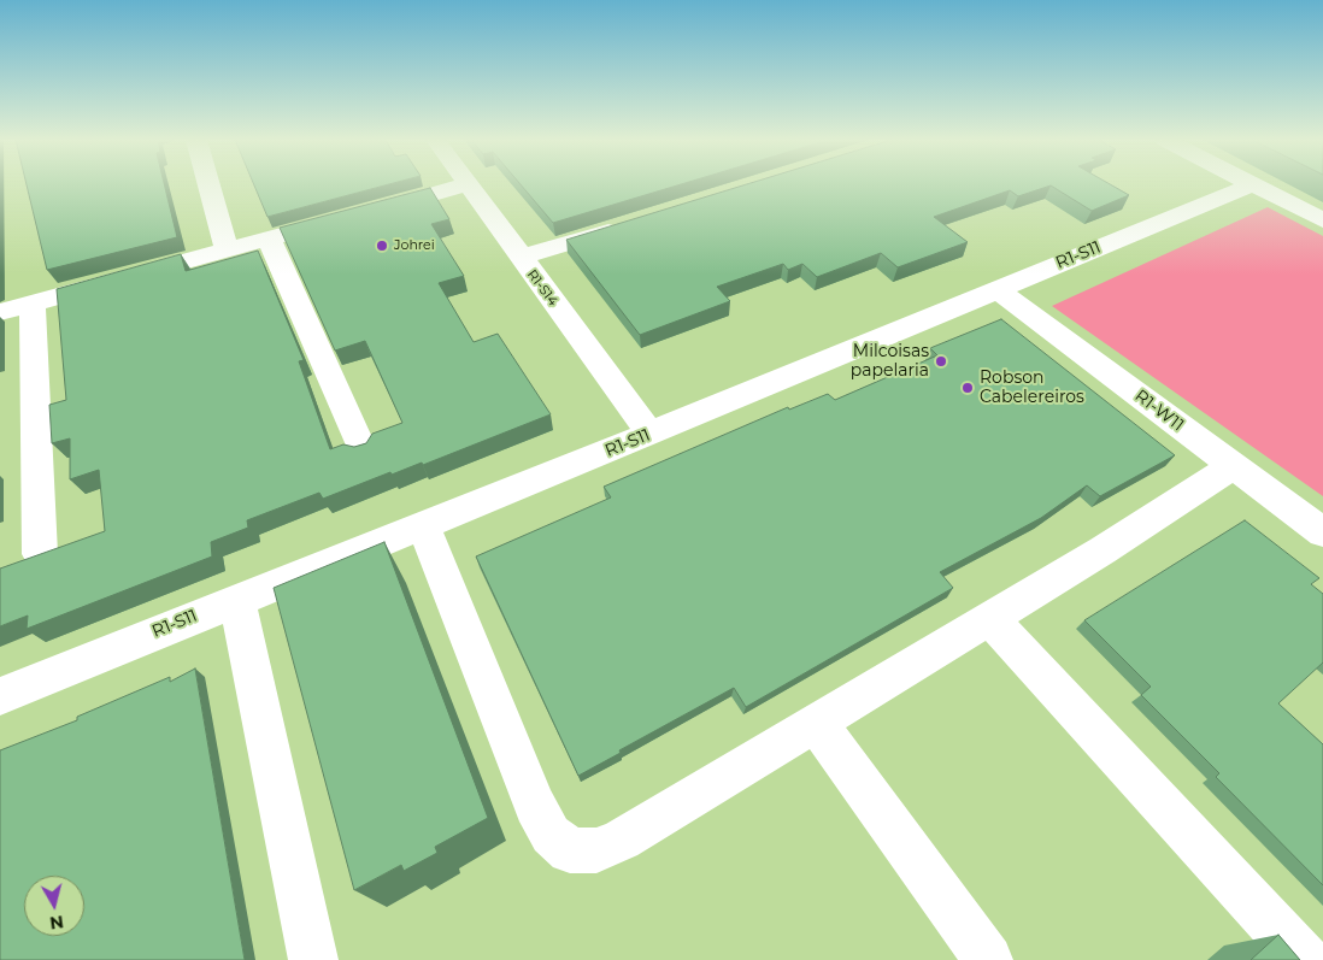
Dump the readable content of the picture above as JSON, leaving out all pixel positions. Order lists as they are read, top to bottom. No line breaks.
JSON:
{"streets":{"street":["R1-S11","R1-S14","R1-W11"]},"crossings":[["R1-S11","R1-S14"],["R1-S11","R1-W11"]],"places":["Johrei","Milcoisas papelaria","Robson Cabelereiros"],"north":"bottom"}
